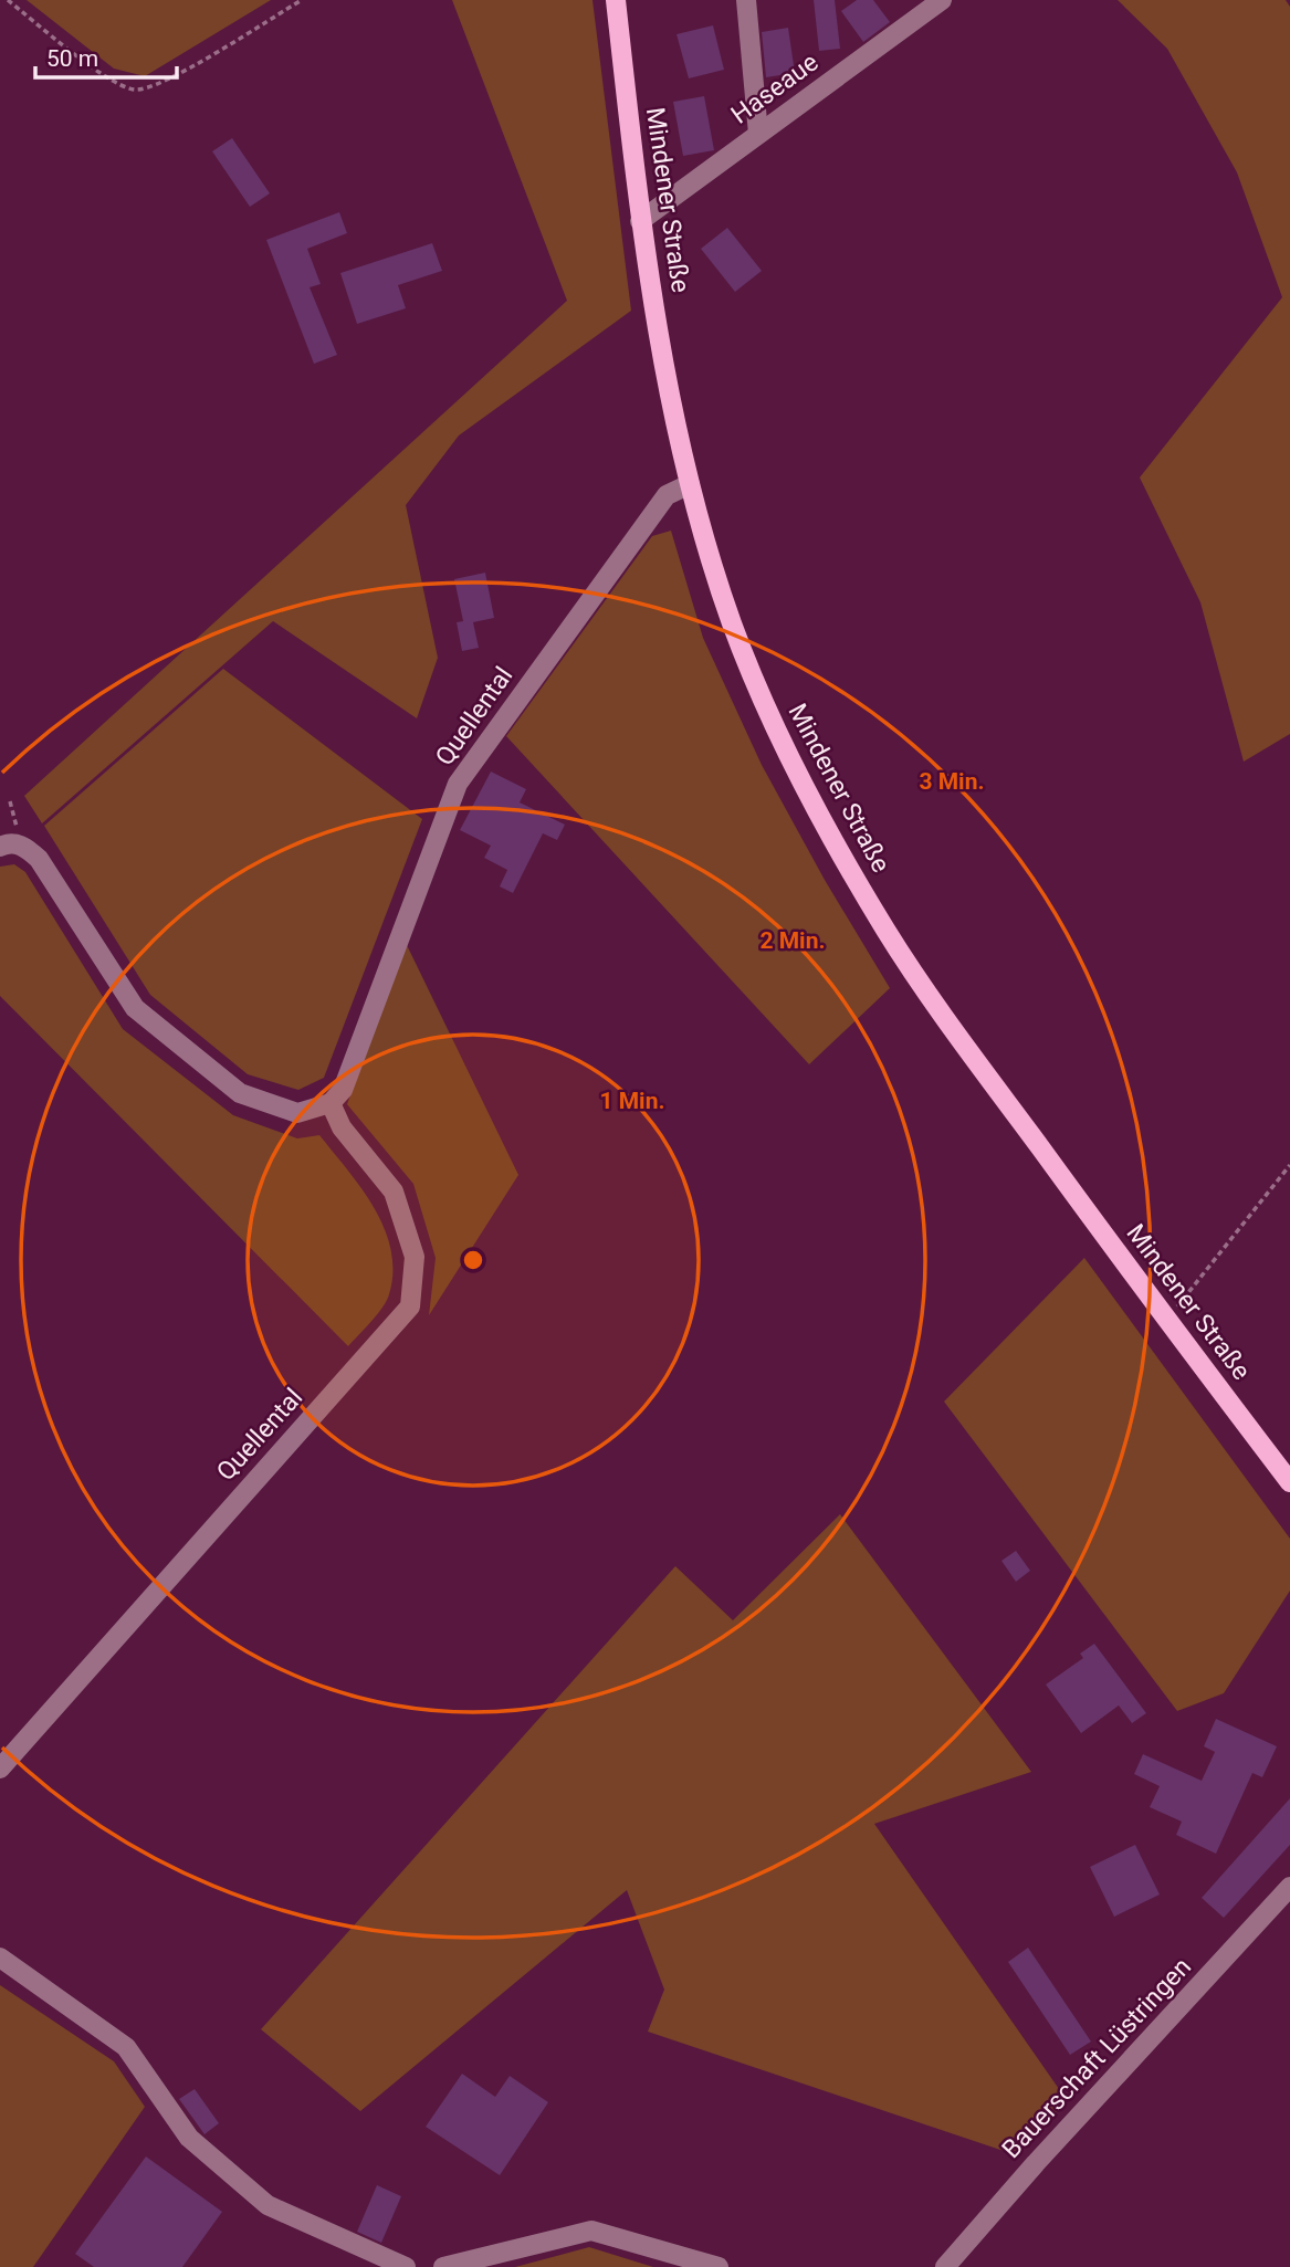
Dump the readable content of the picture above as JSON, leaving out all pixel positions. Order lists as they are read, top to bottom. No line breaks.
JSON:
{"streets":{"main road":["Mindener Straße"],"street":["Haseaue","Quellental","Bauerschaft Lüstringen"]},"crossings":[["Haseaue","Mindener Straße"],["Mindener Straße","Quellental"]],"scale_bar":"50 m","rings":["3 Min.","2 Min.","1 Min."]}
